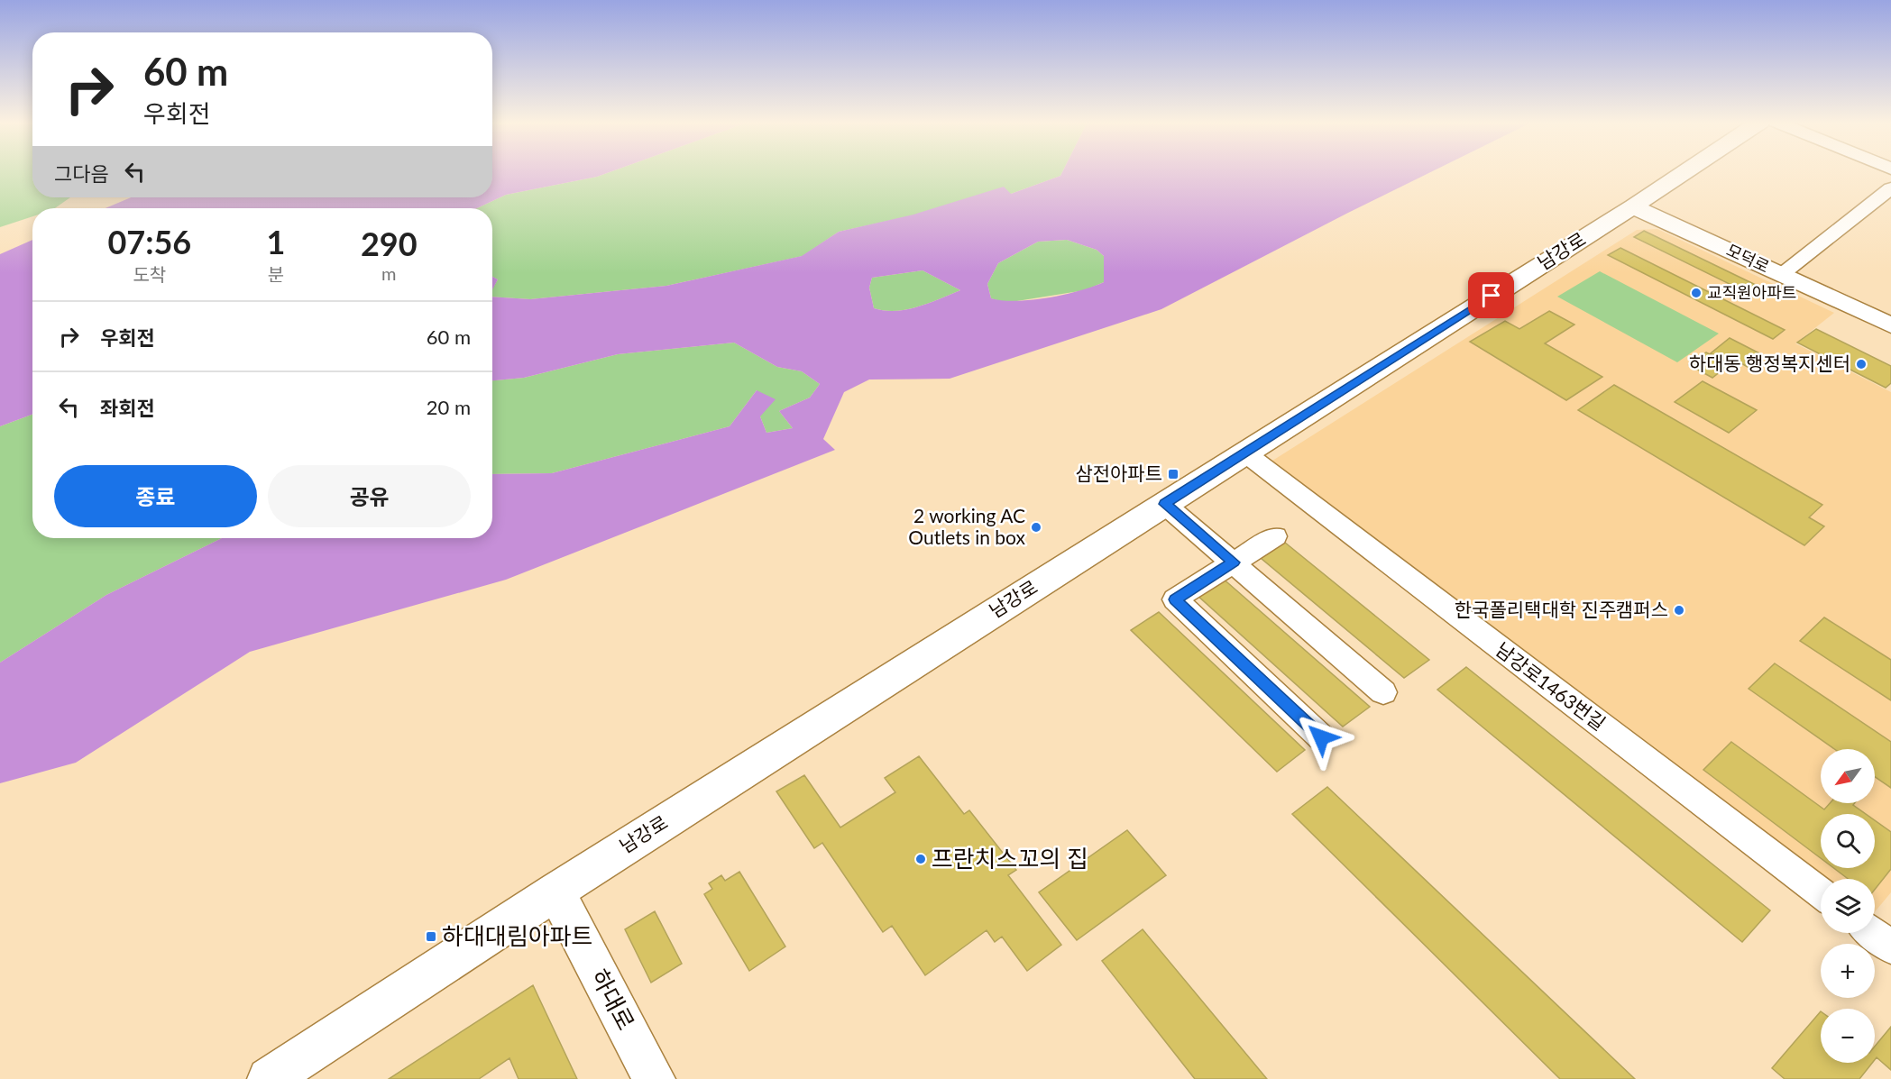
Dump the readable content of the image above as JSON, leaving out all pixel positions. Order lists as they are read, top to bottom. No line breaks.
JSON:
{"streets":{"street":["남강로","모덕로","남강로1463번길","하대로"]},"crossings":[["남강로","모덕로"],["남강로","남강로1463번길"],["남강로","하대로"]],"places":{"other":["교직원아파트","하대동 행정복지센터","2 working AC Outlets in box","한국폴리택대학 진주캠퍼스","프란치스꼬의 집"],"transit":["삼전아파트","하대대림아파트"]},"north":"bottom left","page":{"turn":["60 m","우회전"],"then":"그다음","eta":["07:56","도착","1","분","290","m"],"list":[{"name":"우회전","value":"60 m"},{"name":"좌회전","value":"20 m"}],"buttons":["종료","공유"],"map_buttons":["+","−"]}}
